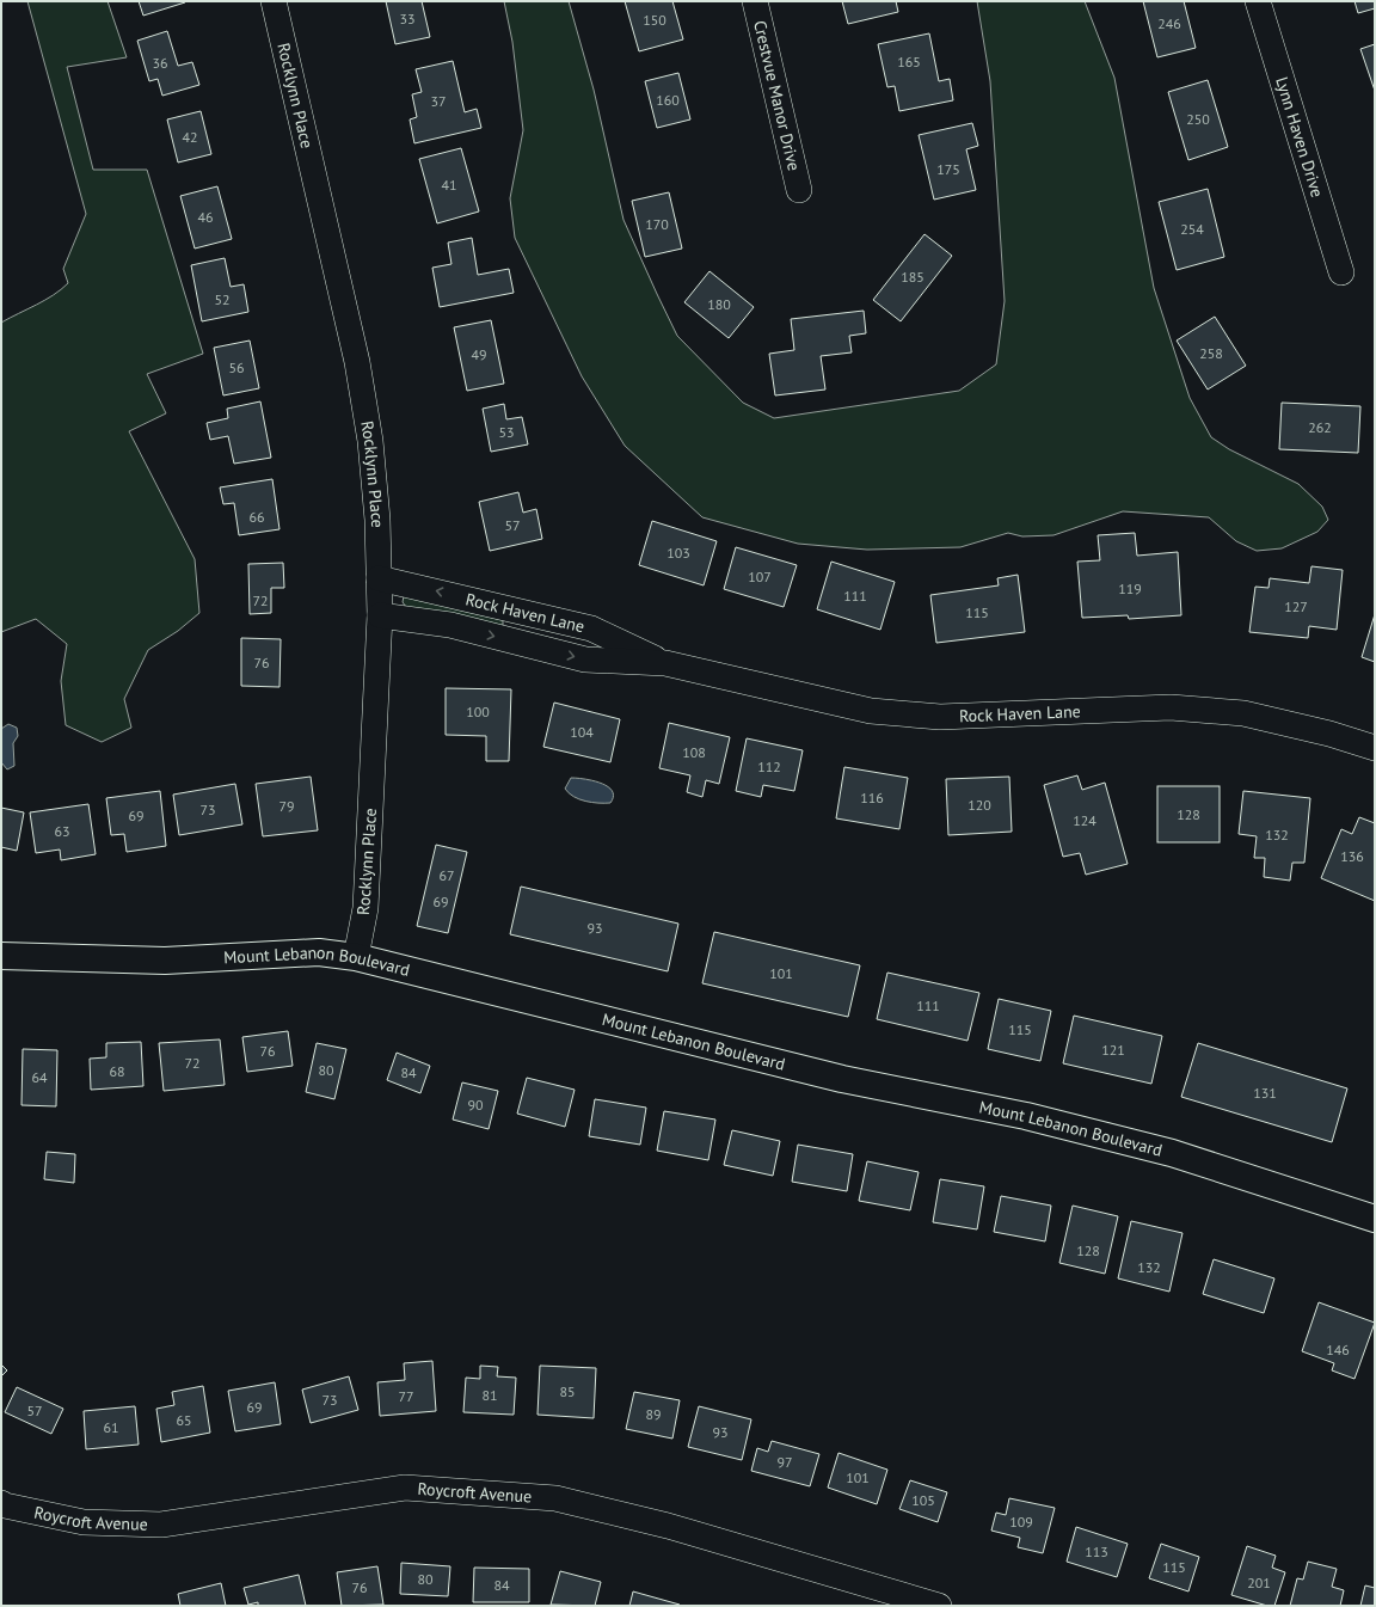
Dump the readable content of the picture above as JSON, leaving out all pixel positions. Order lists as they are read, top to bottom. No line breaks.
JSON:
{"streets":{"street":["Rocklynn Place","Crestvue Manor Drive","Lynn Haven Drive","Rock Haven Lane","Mount Lebanon Boulevard","Roycroft Avenue"]},"crossings":[["Rocklynn Place","Rock Haven Lane"],["Rocklynn Place","Mount Lebanon Boulevard"]],"house_numbers":["33","150","246","165","36","160","37","250","42","175","41","46","170","254","185","52","180","258","49","56","262","53","66","57","103","107","119","111","72","127","115","76","100","104","108","112","116","120","79","73","128","69","124","63","132","136","67","69","93","101","111","115","121","76","72","80","68","84","64","131","90","128","132","146","85","81","77","73","69","57","89","65","61","93","97","101","105","109","113","115","80","201","84","76"]}
